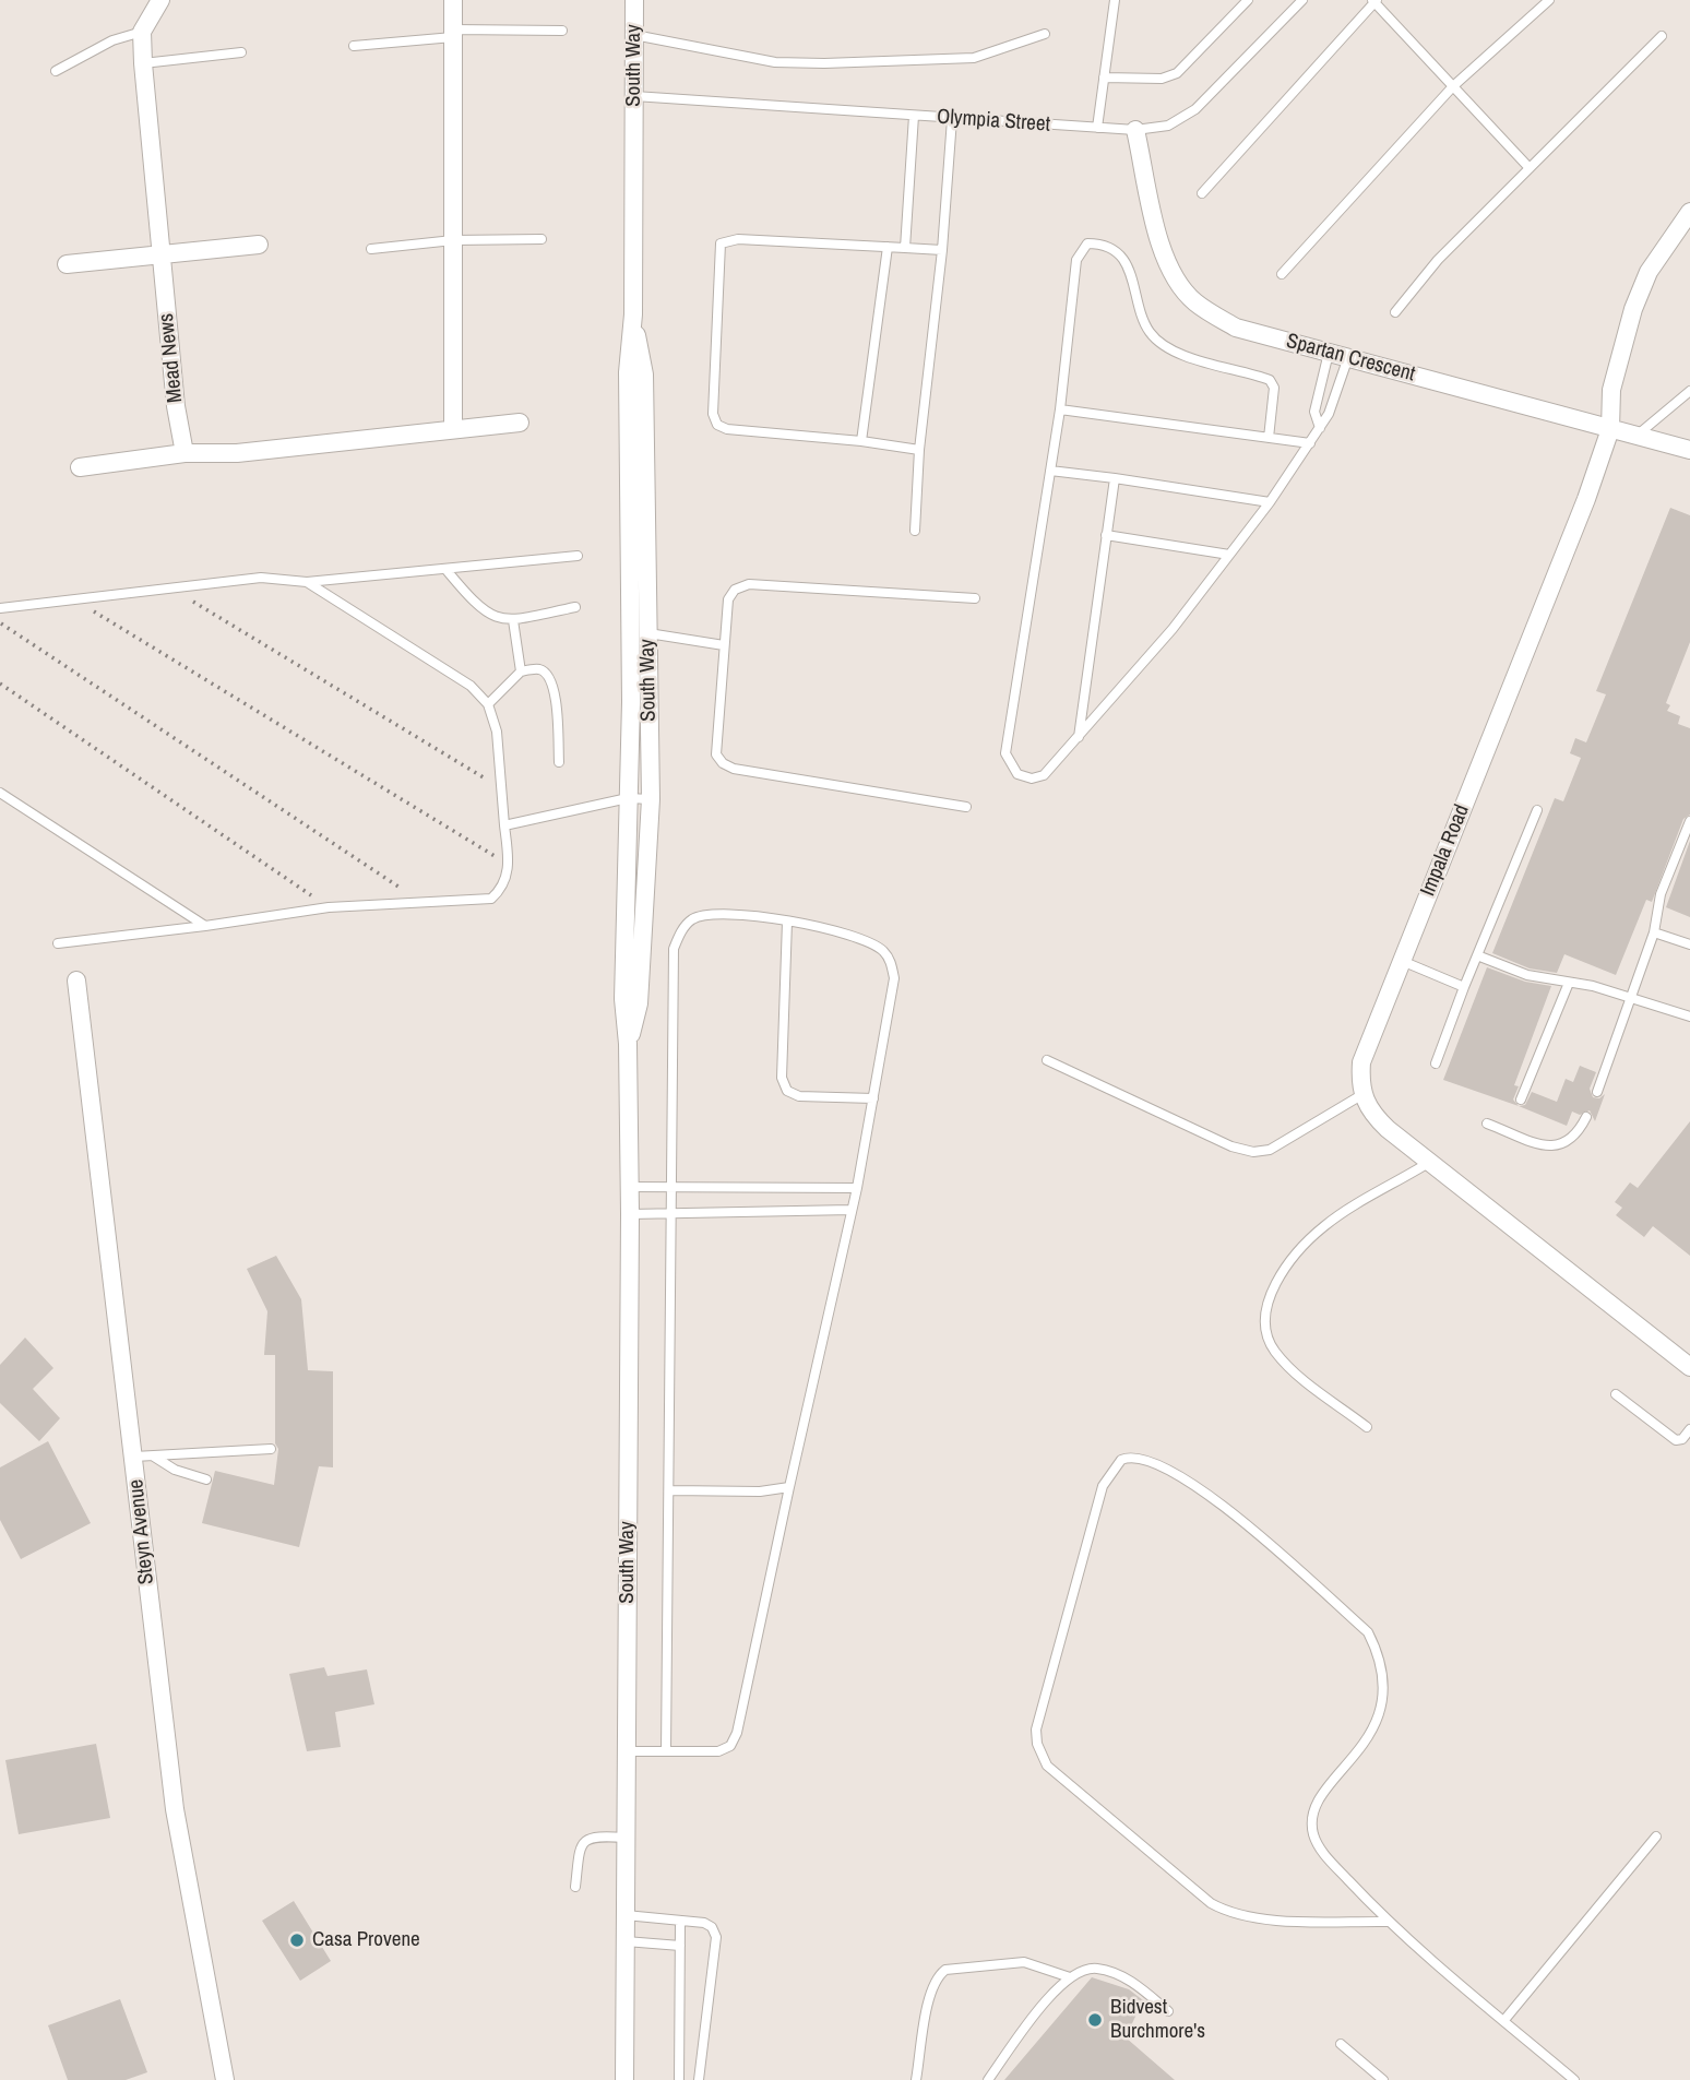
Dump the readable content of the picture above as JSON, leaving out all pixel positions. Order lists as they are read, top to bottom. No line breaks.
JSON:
{"streets":{"street":["South Way","Mead News","Spartan Crescent","Impala Road","Steyn Avenue"],"lane":["Olympia Street"]},"crossings":[["South Way","Olympia Street"],["Olympia Street","Spartan Crescent"],["Spartan Crescent","Impala Road"]],"places":["Casa Provene","Bidvest Burchmore's"]}
